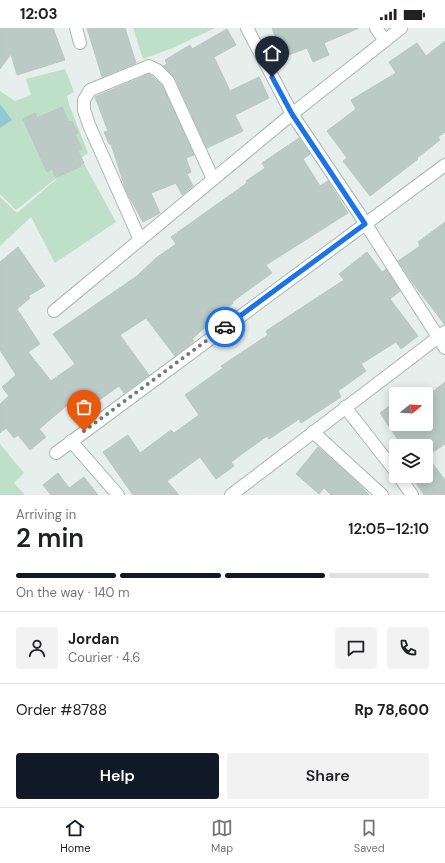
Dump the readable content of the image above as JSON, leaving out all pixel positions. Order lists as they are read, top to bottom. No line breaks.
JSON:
{"north":"right","page":{"status":"12:03","heading":["2 min","Arriving in","12:05–12:10"],"panel":["Jordan","Courier · 4.6","Order #8788","Rp 78,600"],"bar":"On the way · 140 m","buttons":["Help","Share"],"tabs":["Home","Map","Saved"]}}
